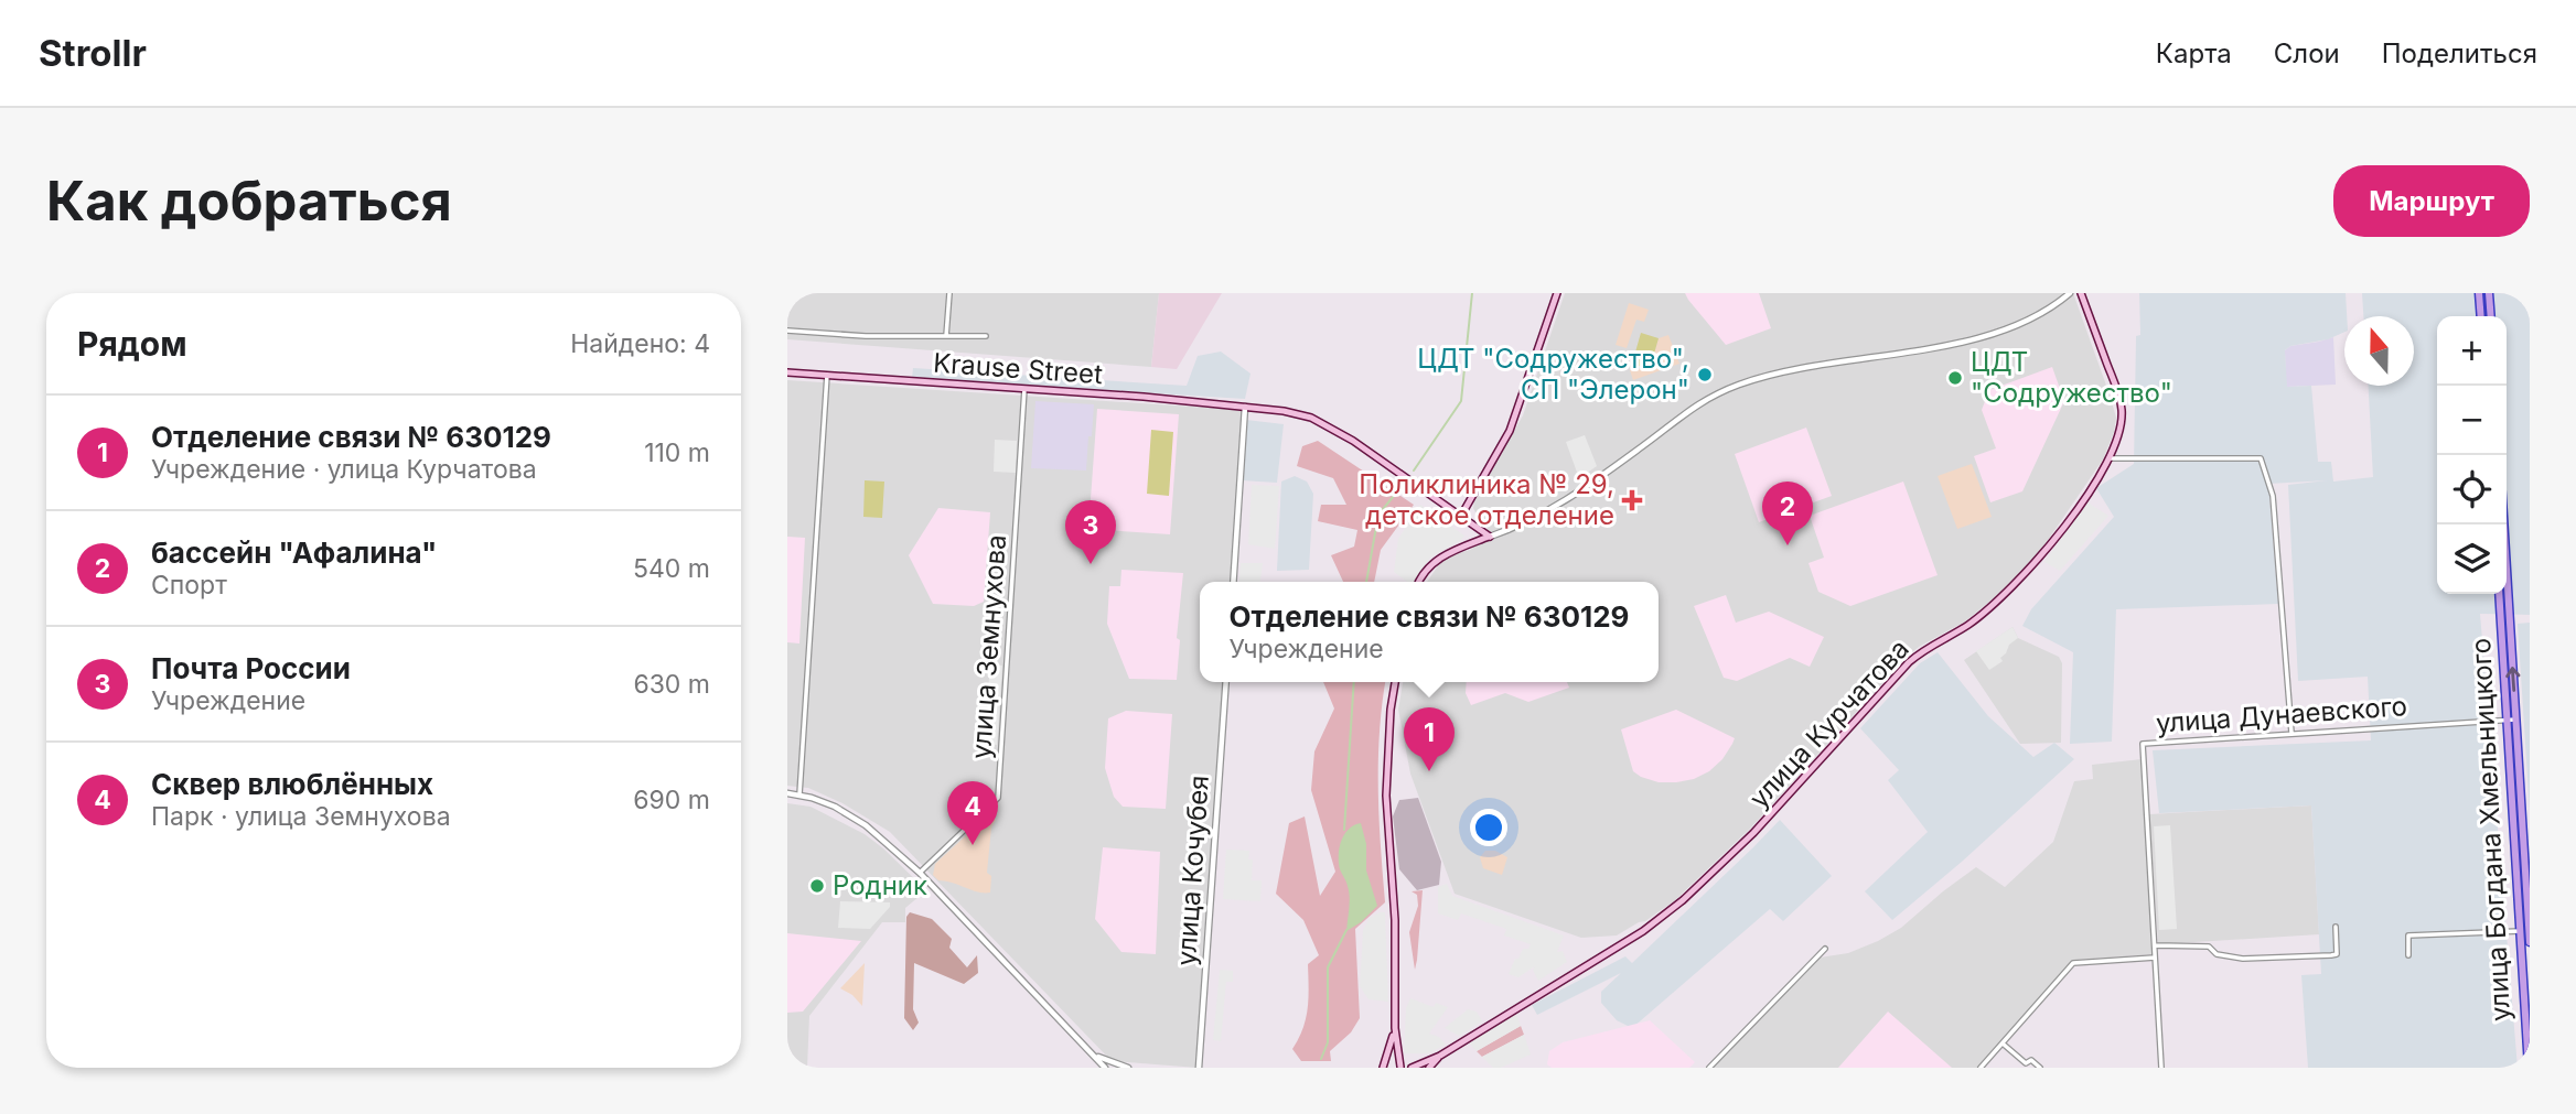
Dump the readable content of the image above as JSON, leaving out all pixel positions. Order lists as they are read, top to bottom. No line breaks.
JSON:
{"streets":{"highway":["улица Богдана Хмельницкого"],"main road":["Krause Street","улица Курчатова"],"street":["улица Земнухова","улица Дунаевского","улица Кочубея"]},"crossings":[["Krause Street","улица Земнухова"],["улица Дунаевского","улица Богдана Хмельницкого"]],"places":{"other":["ЦДТ \"Содружество\", СП \"Элерон\"","ЦДТ \"Содружество\"","Родник"],"health":["Поликлиника № 29, детское отделение"]},"north":"top","page":{"header":"Strollr","nav":["Карта","Слои","Поделиться"],"buttons":"Маршрут","title":"Как добраться","heading":["Рядом","Найдено: 4"],"map_buttons":["+","−"],"list":[{"mark":"1","name":"Отделение связи № 630129","note":"Учреждение · улица Курчатова","value":"110 m"},{"mark":"2","name":"бассейн \"Афалина\"","note":"Спорт","value":"540 m"},{"mark":"3","name":"Почта России","note":"Учреждение","value":"630 m"},{"mark":"4","name":"Сквер влюблённых","note":"Парк · улица Земнухова","value":"690 m"}],"pins":["2","3","1","4"],"popup":["Отделение связи № 630129","Учреждение"]}}
